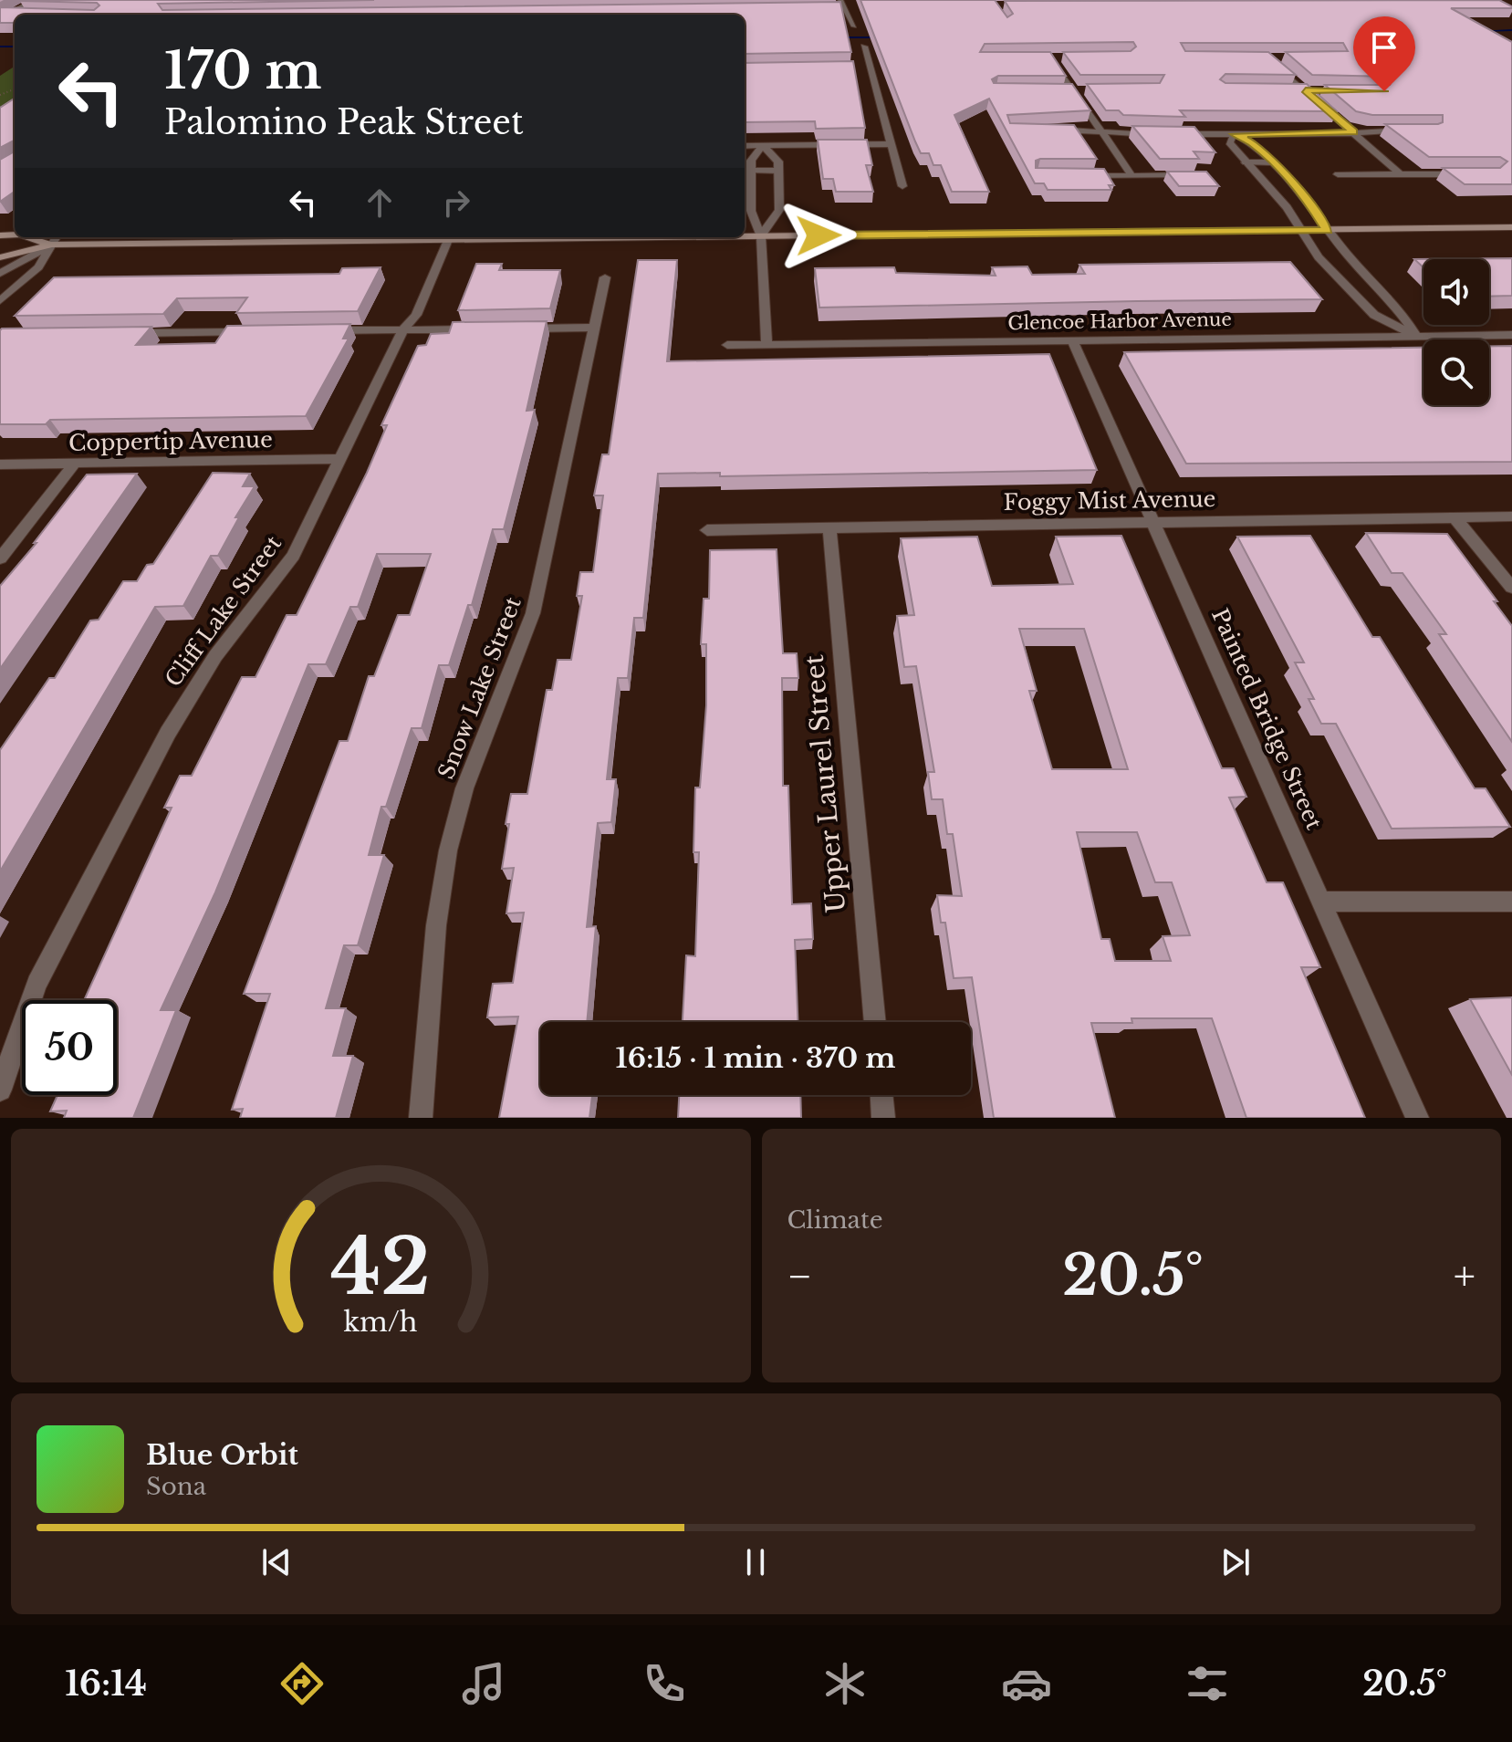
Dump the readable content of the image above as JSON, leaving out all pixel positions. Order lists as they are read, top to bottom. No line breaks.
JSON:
{"streets":{"street":["Glencoe Harbor Avenue","Coppertip Avenue","Foggy Mist Avenue","Cliff Lake Street","Snow Lake Street","Painted Bridge Street","Upper Laurel Street"]},"crossings":[["Glencoe Harbor Avenue","Painted Bridge Street"],["Coppertip Avenue","Cliff Lake Street"],["Foggy Mist Avenue","Painted Bridge Street"],["Foggy Mist Avenue","Upper Laurel Street"]],"page":{"turn":["170 m","Palomino Peak Street"],"limit":"50","trip":"16:15 · 1 min · 370 m","tile":"Climate","heat":["−","20.5°","+"],"song":["Blue Orbit","Sona"],"tabs":["16:14","20.5°"],"gauge":["42","km/h"]}}
